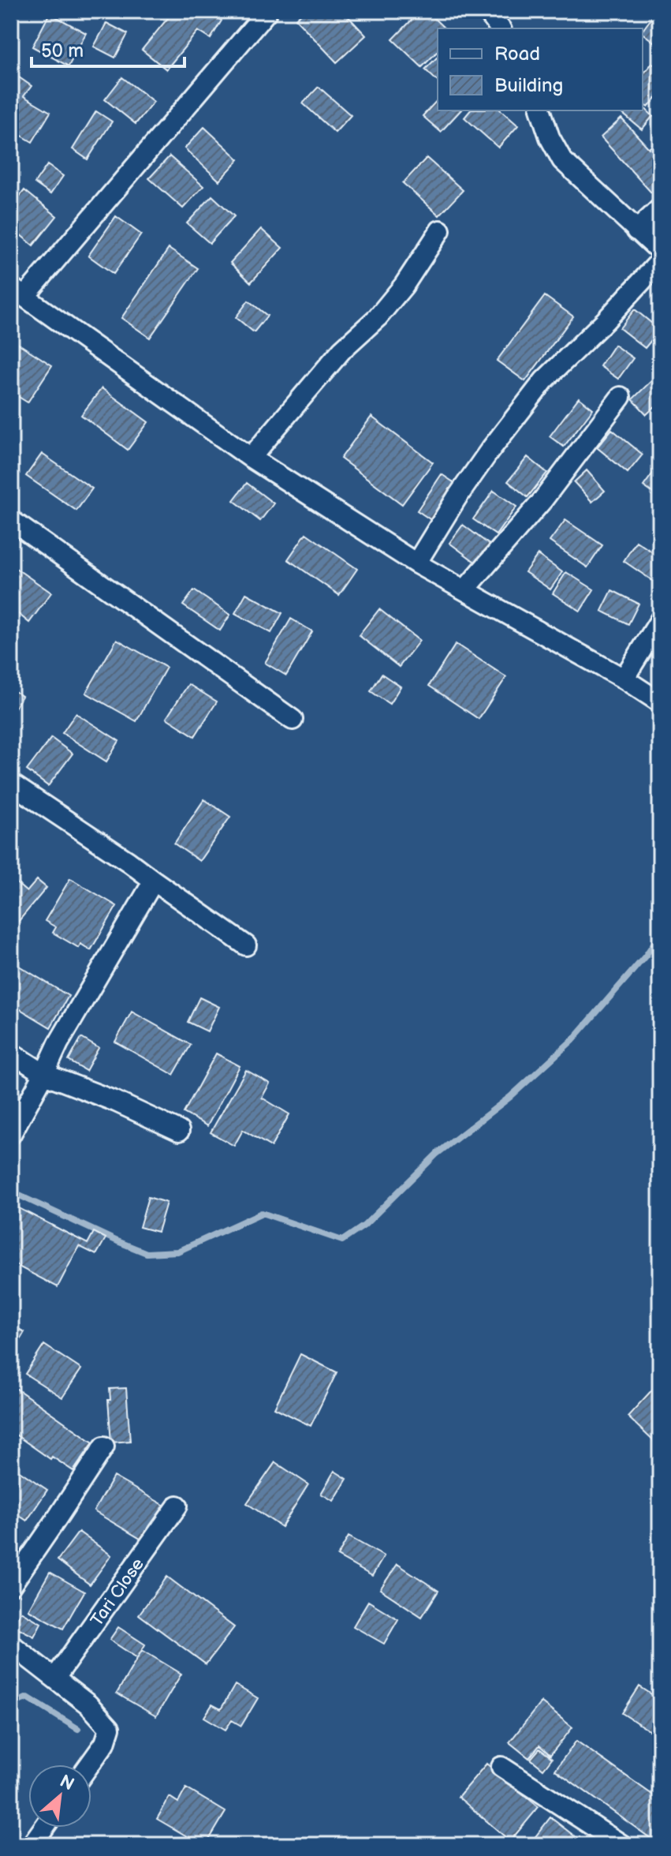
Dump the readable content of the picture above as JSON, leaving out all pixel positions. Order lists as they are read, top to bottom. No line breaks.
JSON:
{"streets":{"street":["Tari Close"]},"legend":["Road","Building"],"scale_bar":"50 m","north":"top right"}
